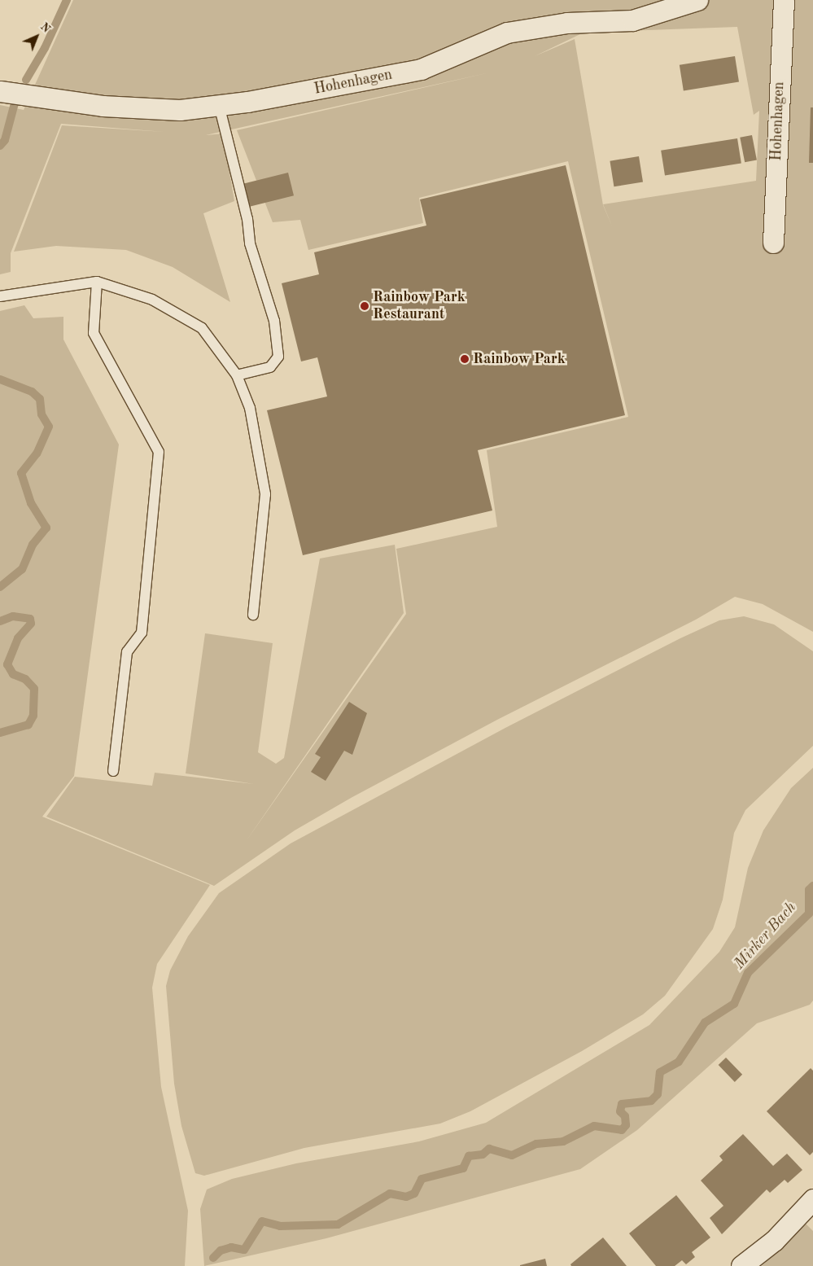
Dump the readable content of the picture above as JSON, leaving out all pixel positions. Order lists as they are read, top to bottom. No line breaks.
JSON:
{"streets":{"street":["Hohenhagen"]},"water":["Mirker Bach"],"places":["Rainbow Park Restaurant","Rainbow Park"],"north":"top right"}
